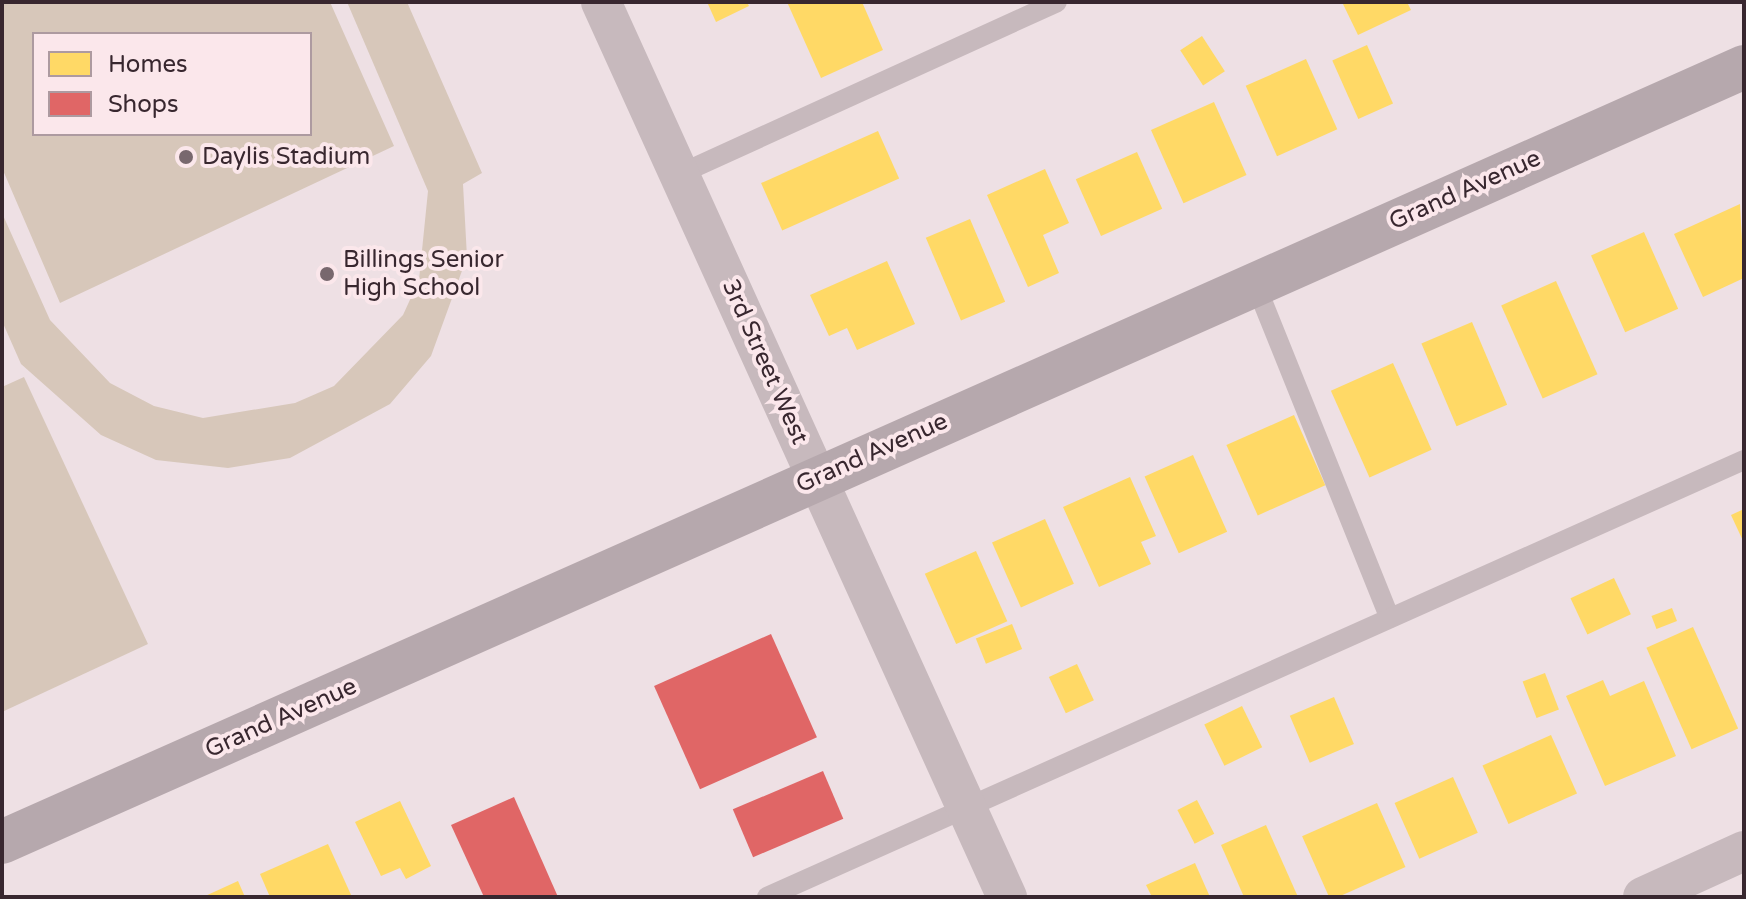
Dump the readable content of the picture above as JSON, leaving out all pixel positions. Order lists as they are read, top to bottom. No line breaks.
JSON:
{"streets":{"main road":["Grand Avenue"],"street":["3rd Street West"]},"crossings":[["Grand Avenue","3rd Street West"]],"places":["Daylis Stadium","Billings Senior High School"],"legend":["Homes","Shops"]}
